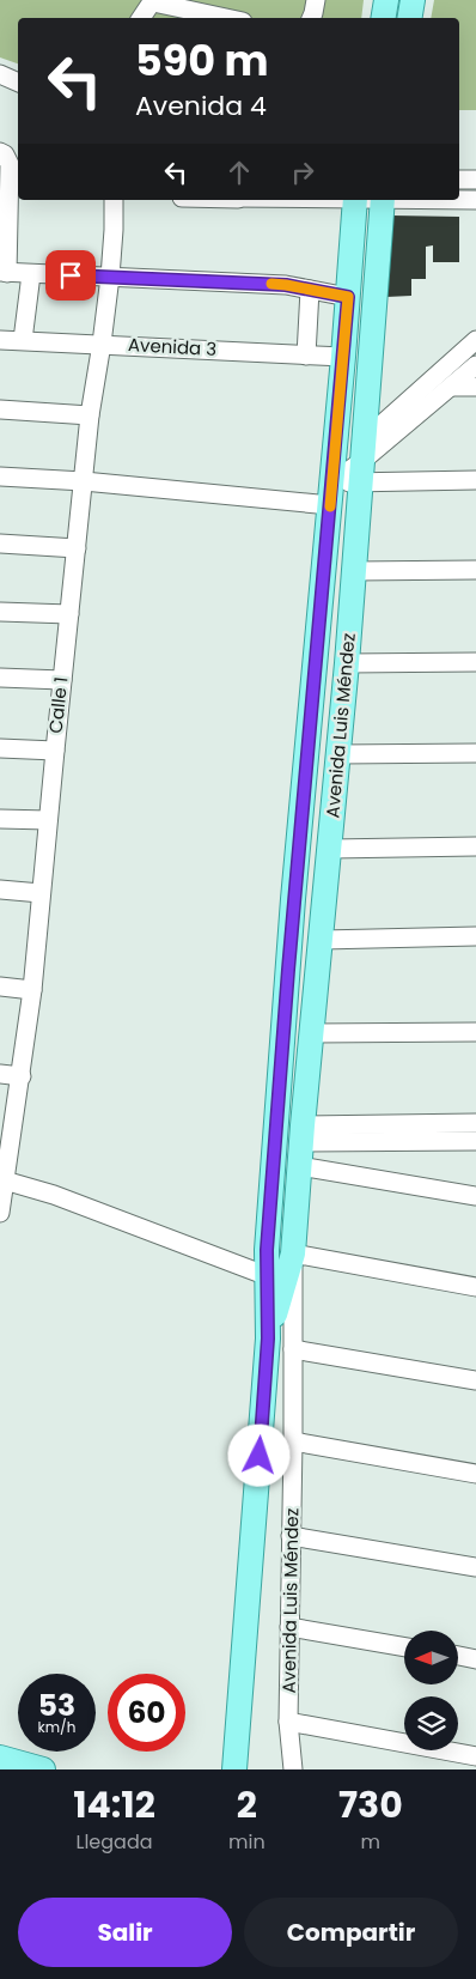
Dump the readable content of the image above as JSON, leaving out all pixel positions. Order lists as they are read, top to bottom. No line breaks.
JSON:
{"streets":{"main road":["Avenida Luis Méndez"],"street":["Avenida 3","Calle 1"]},"crossings":[["Avenida 3","Calle 1"],["Avenida 3","Avenida Luis Méndez"]],"north":"left","page":{"turn":["590 m","Avenida 4"],"speed":"53 km/h","limit":"60","eta":["14:12","Llegada","2","min","730","m"],"buttons":["Salir","Compartir"]}}
